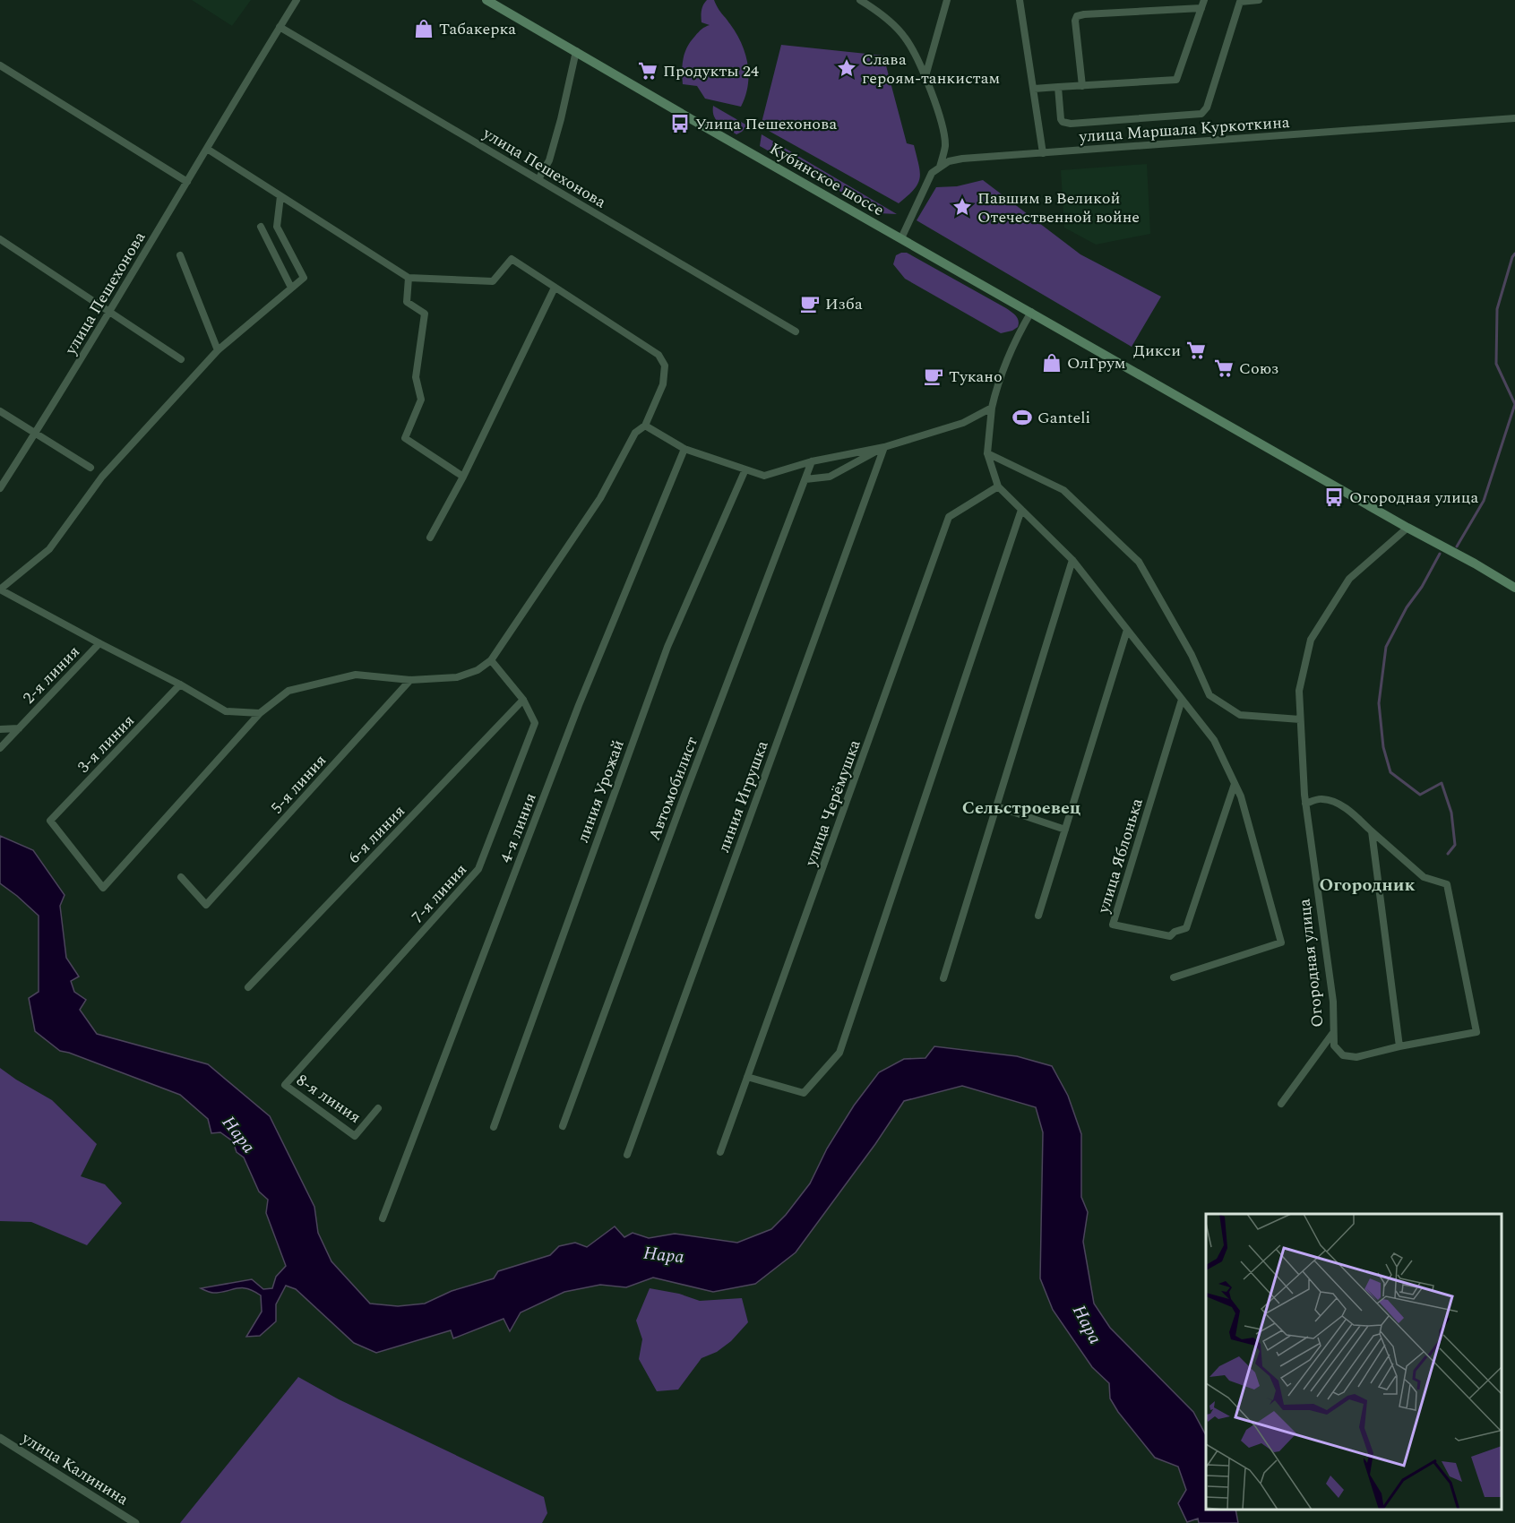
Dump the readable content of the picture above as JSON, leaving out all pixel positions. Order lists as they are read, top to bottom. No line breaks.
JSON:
{"streets":{"main road":["Кубинское шоссе"],"street":["улица Маршала Куркоткина","улица Пешехонова","2-я линия","3-я линия","5-я линия","Автомобилист","линия Урожай","линия Игрушка","улица Черёмушка","4-я линия","6-я линия","улица Яблонька","7-я линия","Огородная улица","8-я линия","улица Калинина"]},"crossings":[["6-я линия","7-я линия"],["7-я линия","8-я линия"]],"districts":["Сельстроевец","Огородник"],"water":["Нара"],"places":{"shop":["Табакерка","ОлГрум"],"place":["Слава героям-танкистам","Павшим в Великой Отечественной войне"],"supermarket":["Продукты 24","Дикси","Союз"],"bus stop":["Улица Пешехонова","Огородная улица"],"cafe":["Изба","Тукано"],"sports":["Ganteli"]}}
